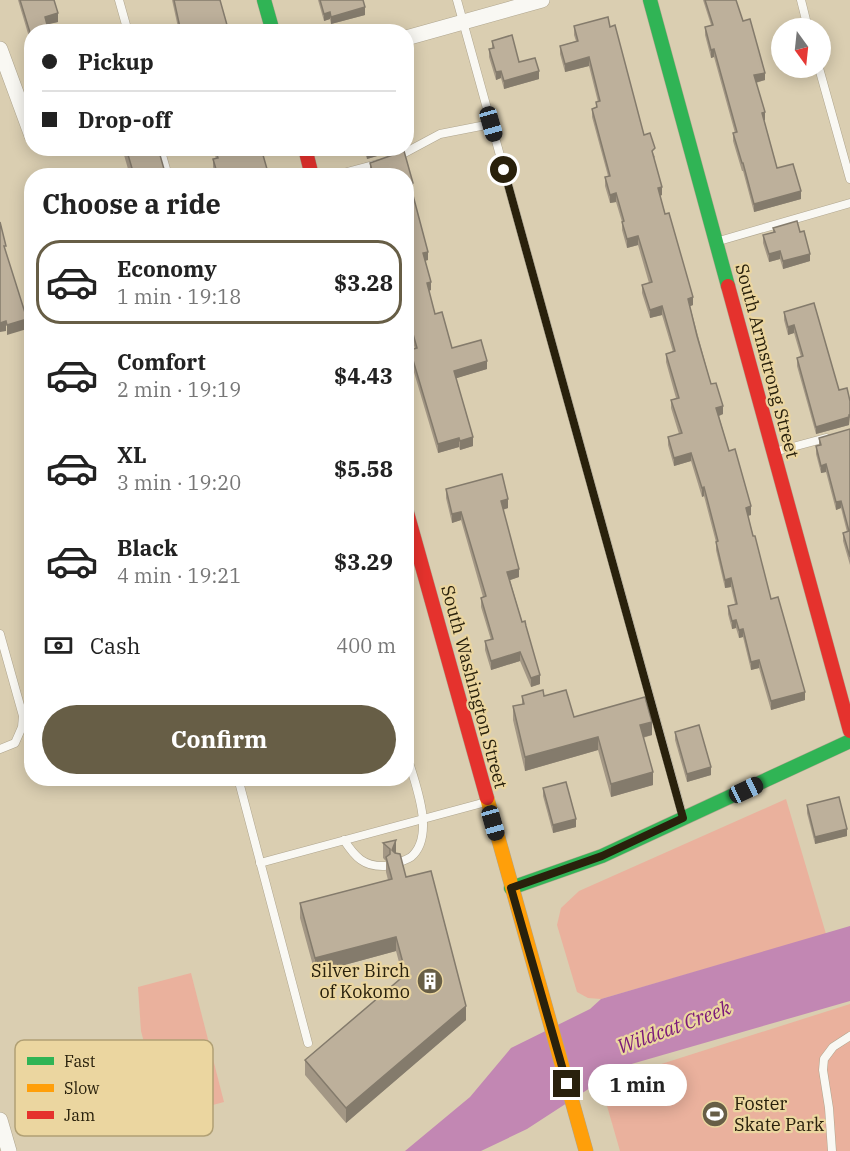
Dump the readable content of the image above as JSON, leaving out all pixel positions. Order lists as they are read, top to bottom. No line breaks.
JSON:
{"streets":{"main road":["South Armstrong Street","South Washington Street"]},"water":["Wildcat Creek"],"places":{"building":["Silver Birch of Kokomo"],"sports":["Foster Skate Park"]},"legend":["Fast","Slow","Jam"],"north":"bottom","page":{"banner":["Pickup","Drop-off"],"heading":"Choose a ride","list":[{"name":"Economy","note":"1 min · 19:18","value":"$3.28"},{"name":"Comfort","note":"2 min · 19:19","value":"$4.43"},{"name":"XL","note":"3 min · 19:20","value":"$5.58"},{"name":"Black","note":"4 min · 19:21","value":"$3.29"}],"pay":["Cash","400 m"],"buttons":"Confirm","bubble":"1 min"}}
